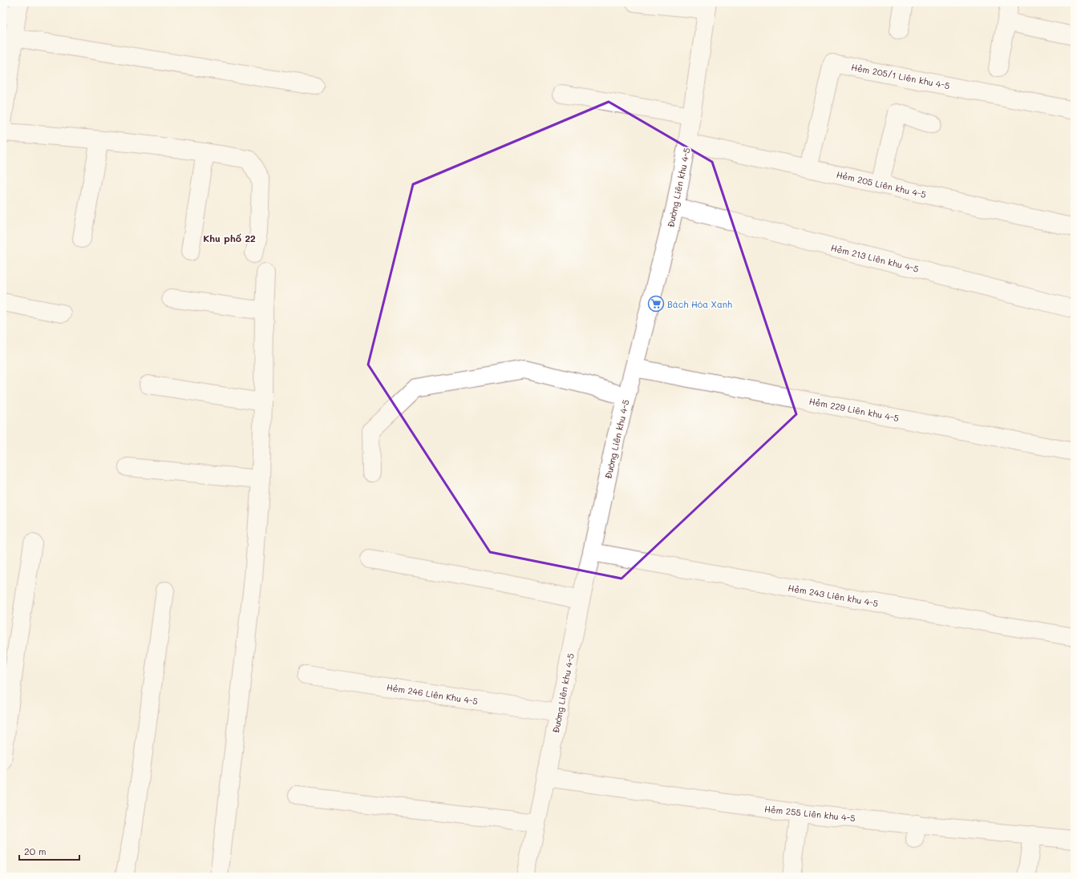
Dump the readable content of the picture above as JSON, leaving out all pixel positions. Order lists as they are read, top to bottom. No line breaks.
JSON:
{"streets":{"street":["Hẻm 205/1 Liên khu 4-5","Hẻm 205 Liên khu 4-5","Đường Liên khu 4-5","Hẻm 213 Liên khu 4-5","Hẻm 229 Liên khu 4-5","Hẻm 243 Liên khu 4-5","Hẻm 246 Liên Khu 4-5","Hẻm 255 Liên khu 4-5"]},"crossings":[["Hẻm 205/1 Liên khu 4-5","Hẻm 205 Liên khu 4-5"],["Hẻm 205 Liên khu 4-5","Đường Liên khu 4-5"],["Đường Liên khu 4-5","Hẻm 213 Liên khu 4-5"],["Đường Liên khu 4-5","Hẻm 229 Liên khu 4-5"],["Đường Liên khu 4-5","Hẻm 243 Liên khu 4-5"],["Đường Liên khu 4-5","Hẻm 246 Liên Khu 4-5"],["Đường Liên khu 4-5","Hẻm 255 Liên khu 4-5"]],"districts":["Khu phố 22"],"places":{"supermarket":["Bách Hóa Xanh"]},"scale_bar":"20 m"}
